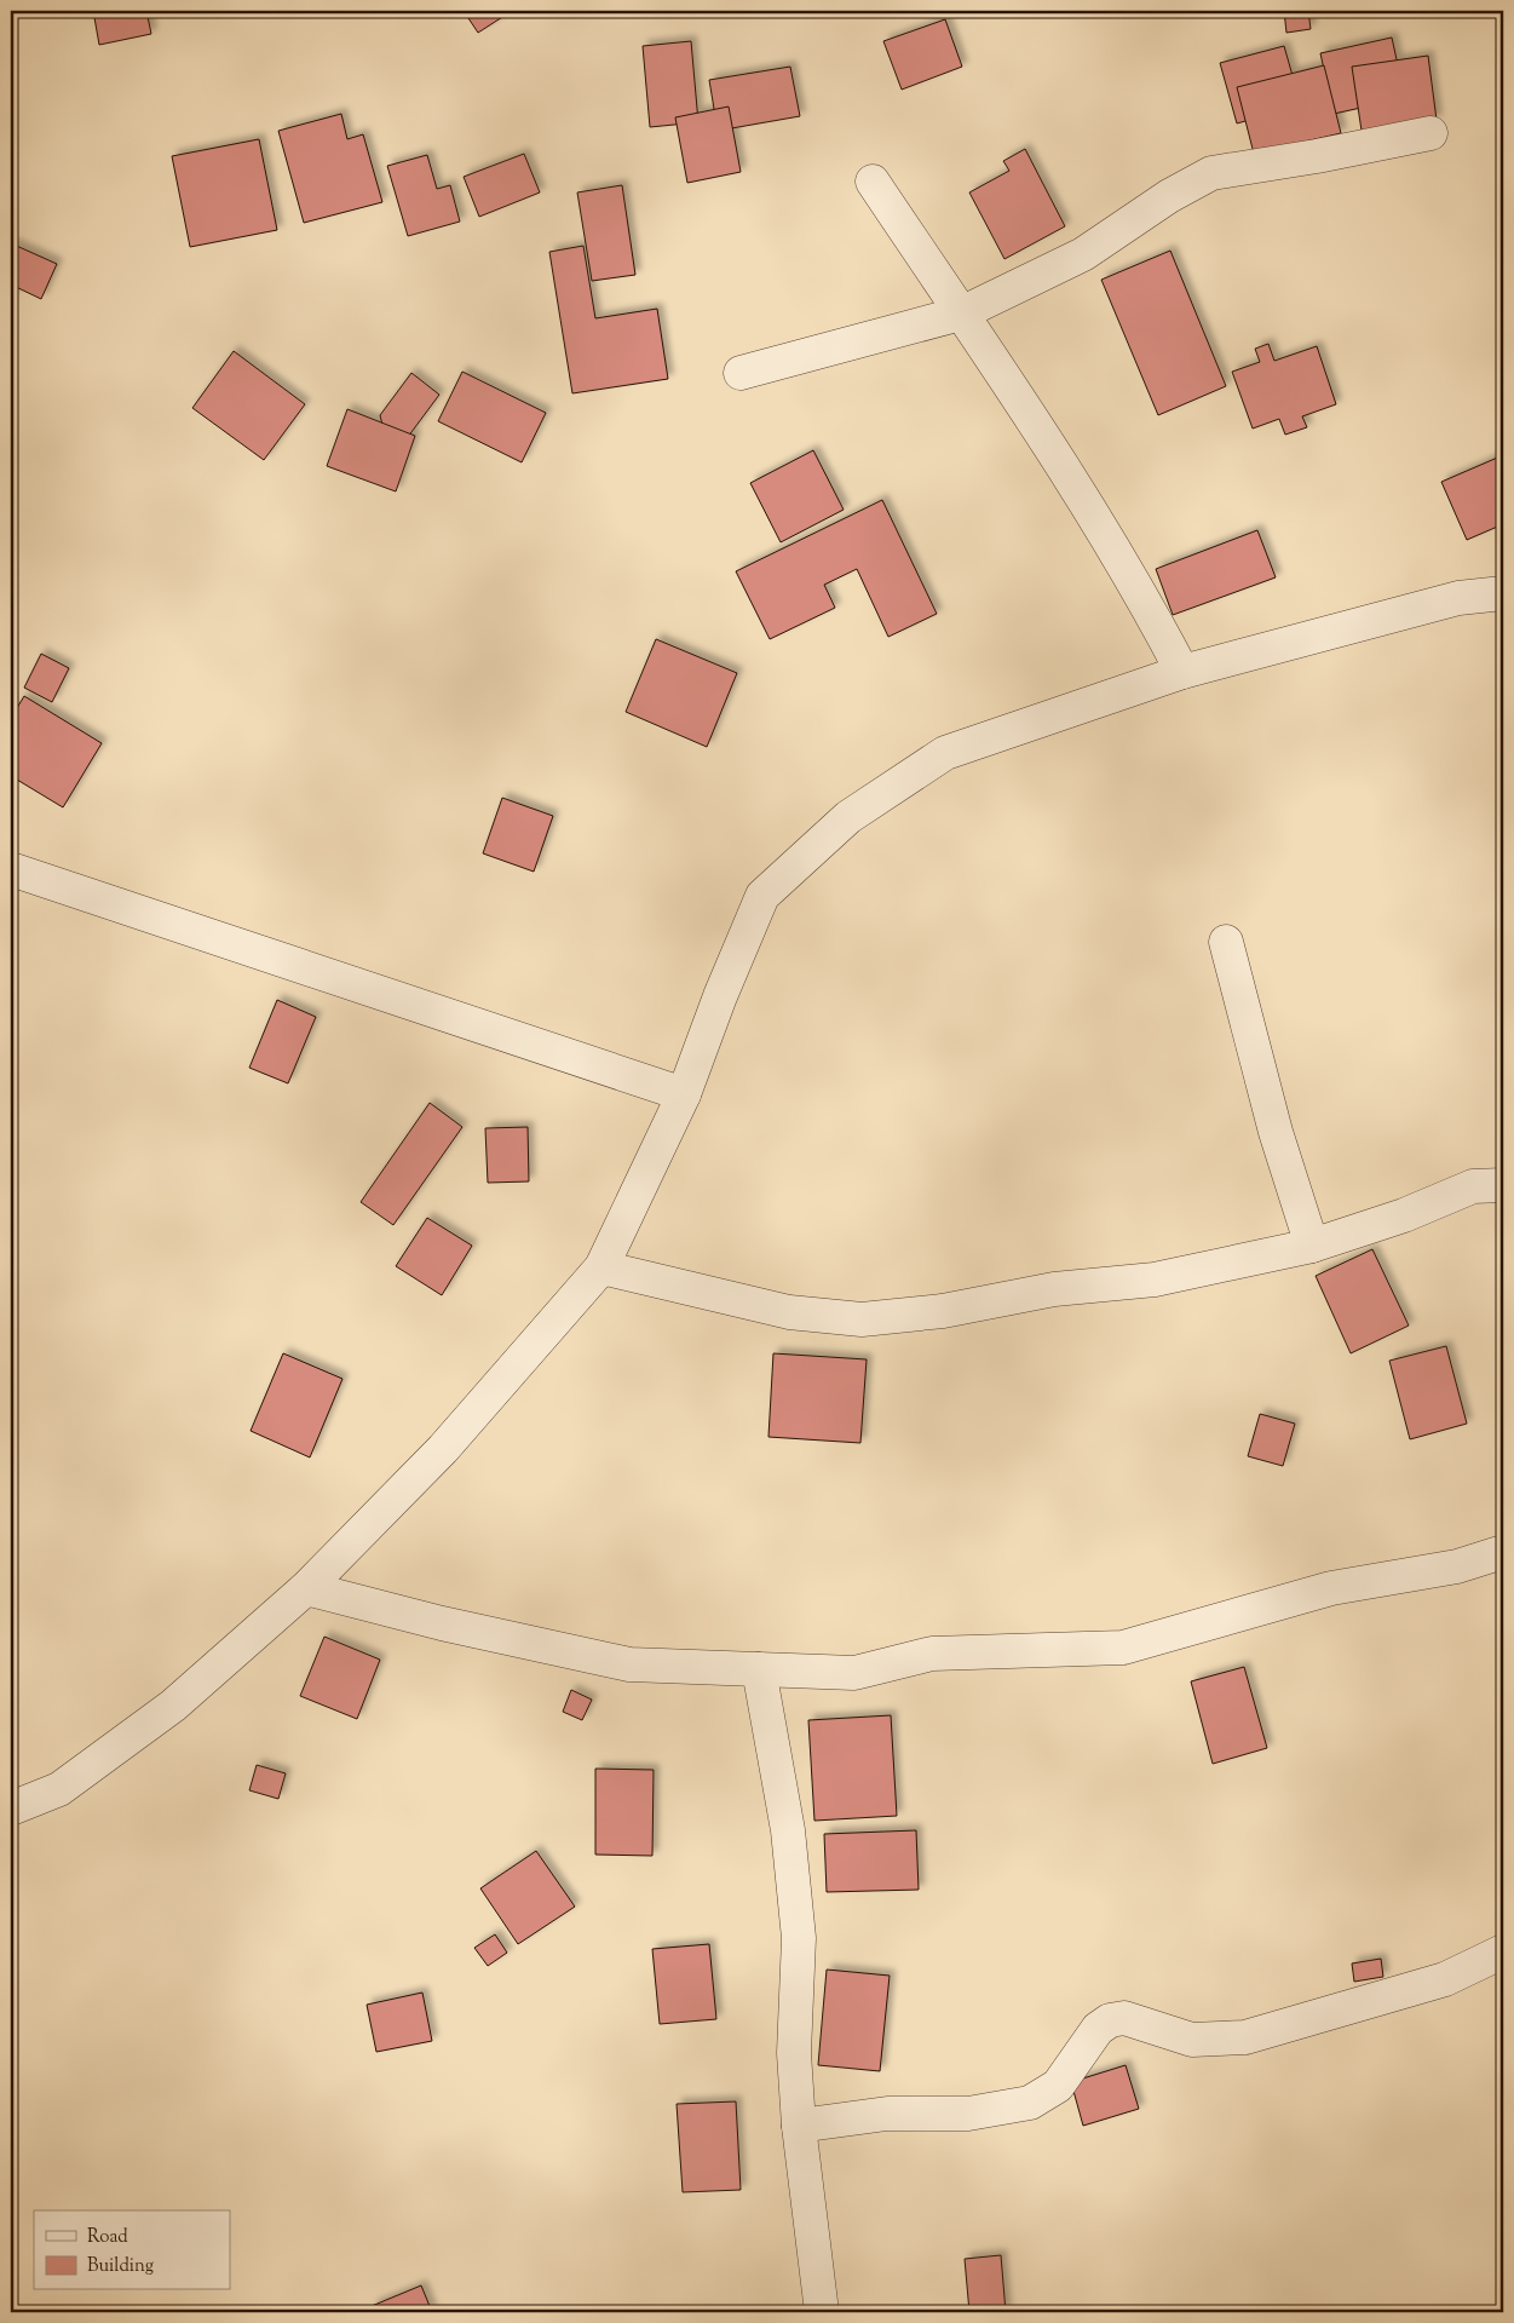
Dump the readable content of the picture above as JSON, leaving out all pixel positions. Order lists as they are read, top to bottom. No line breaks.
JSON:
{"legend":["Road","Building"]}
